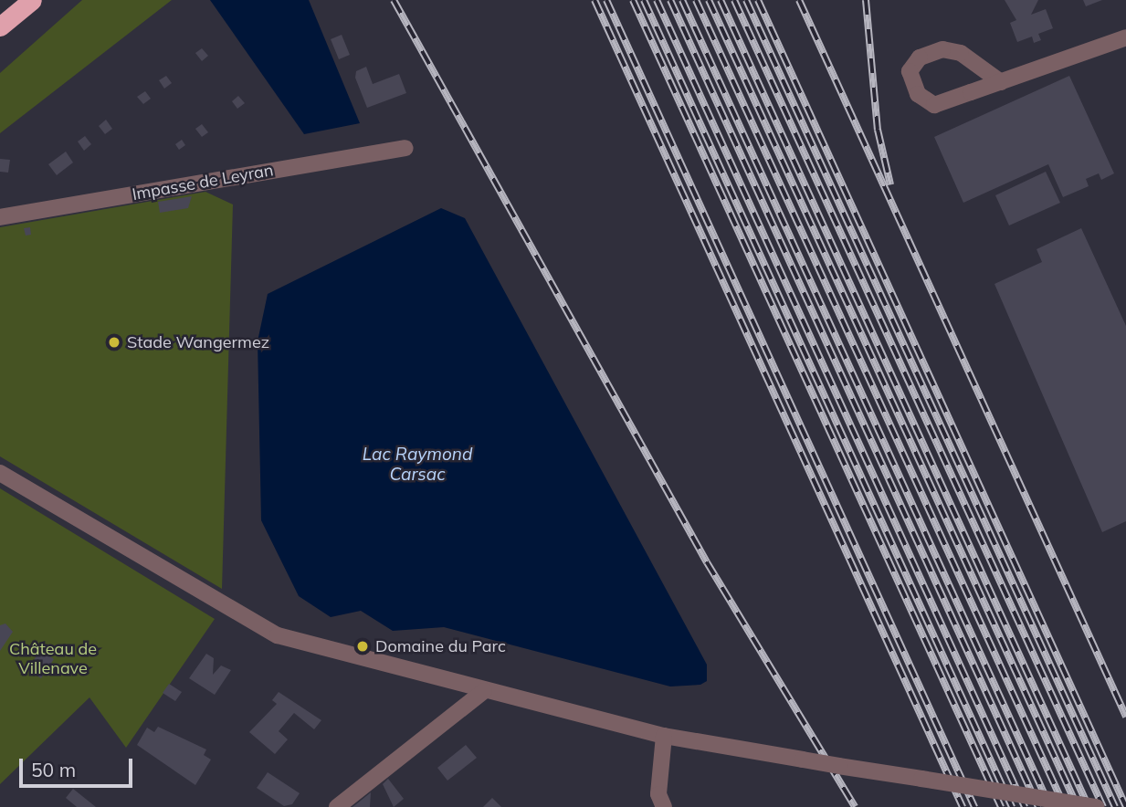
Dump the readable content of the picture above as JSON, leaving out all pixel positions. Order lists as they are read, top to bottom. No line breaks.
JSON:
{"streets":{"street":["Impasse de Leyran"]},"water":["Lac Raymond Carsac"],"parks":["Château de Villenave"],"places":["Stade Wangermez","Domaine du Parc"],"scale_bar":"50 m"}
